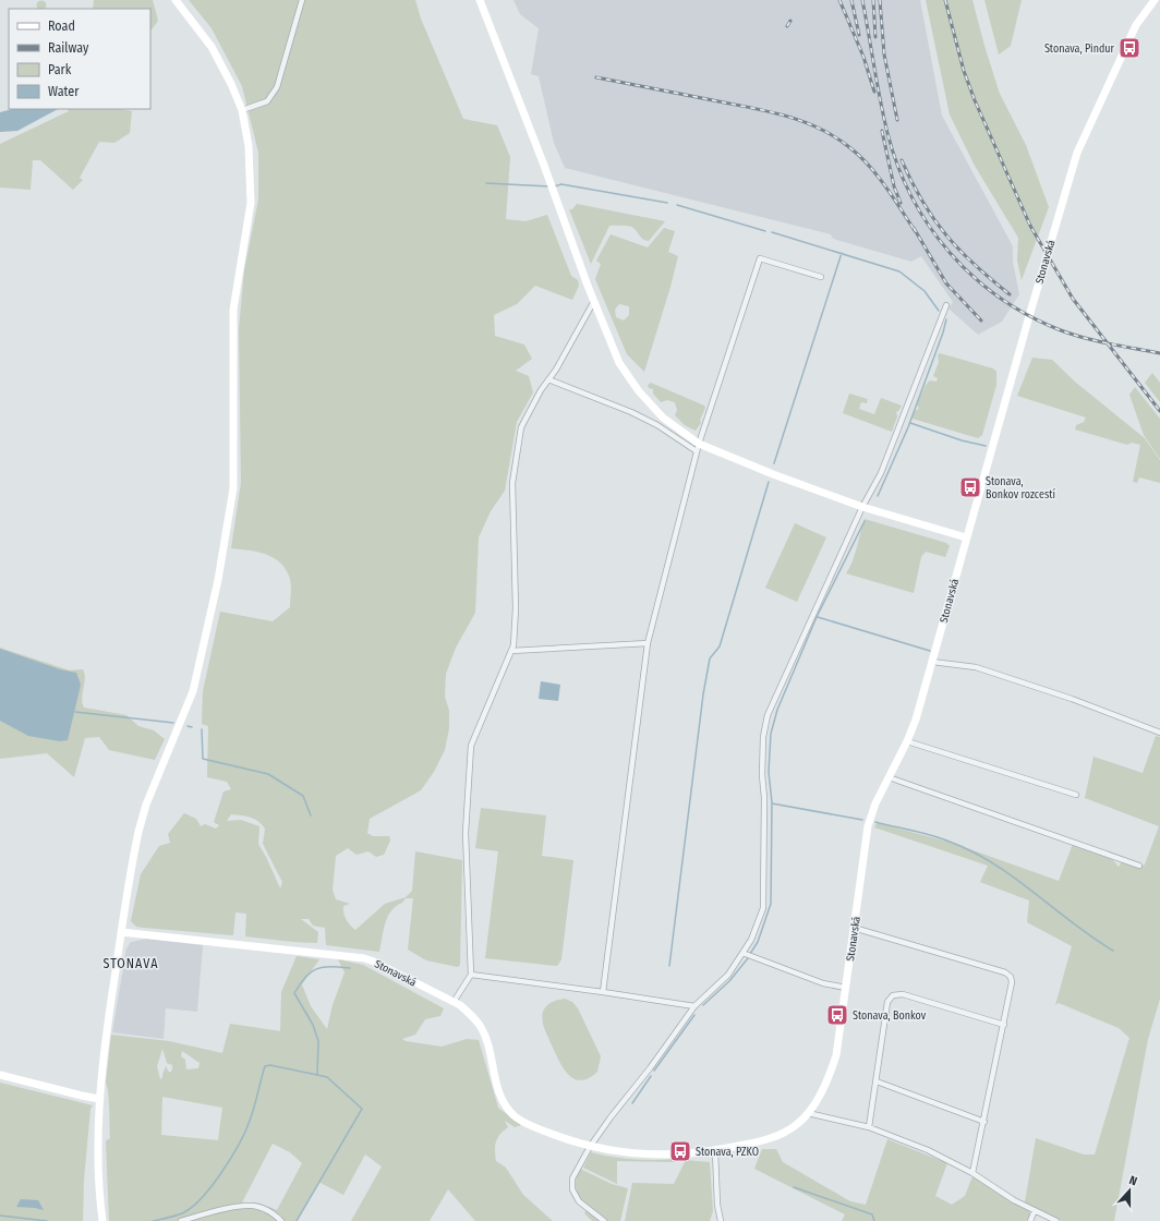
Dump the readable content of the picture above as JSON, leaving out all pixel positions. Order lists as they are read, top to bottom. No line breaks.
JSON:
{"streets":{"street":["Stonavská"]},"districts":["STONAVA"],"places":{"bus stop":["Stonava, Pindur","Stonava, Bonkov rozcestí","Stonava, Bonkov","Stonava, PZKO"]},"legend":["Road","Railway","Park","Water"],"north":"top"}
